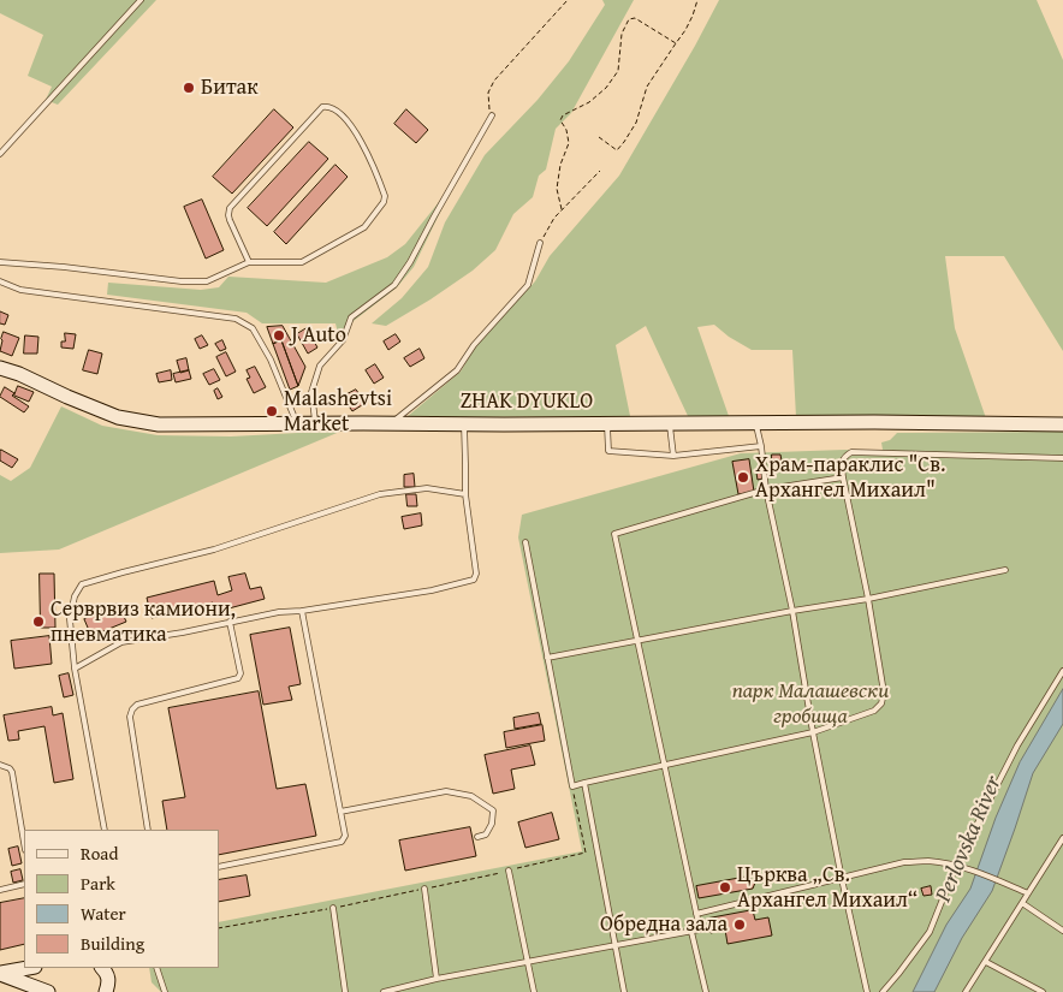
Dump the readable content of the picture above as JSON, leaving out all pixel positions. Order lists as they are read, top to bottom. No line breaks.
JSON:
{"streets":{"street":["ZHAK DYUKLO"]},"water":["Perlovska River"],"parks":["парк Малашевски гробища"],"places":["Битак","J Auto","Malashevtsi Market","Храм-параклис \"Св. Архангел Михаил\"","Серврвиз камиони, пневматика","Църква „Св. Архангел Михаил“","Обредна зала"],"legend":["Road","Park","Water","Building"]}
